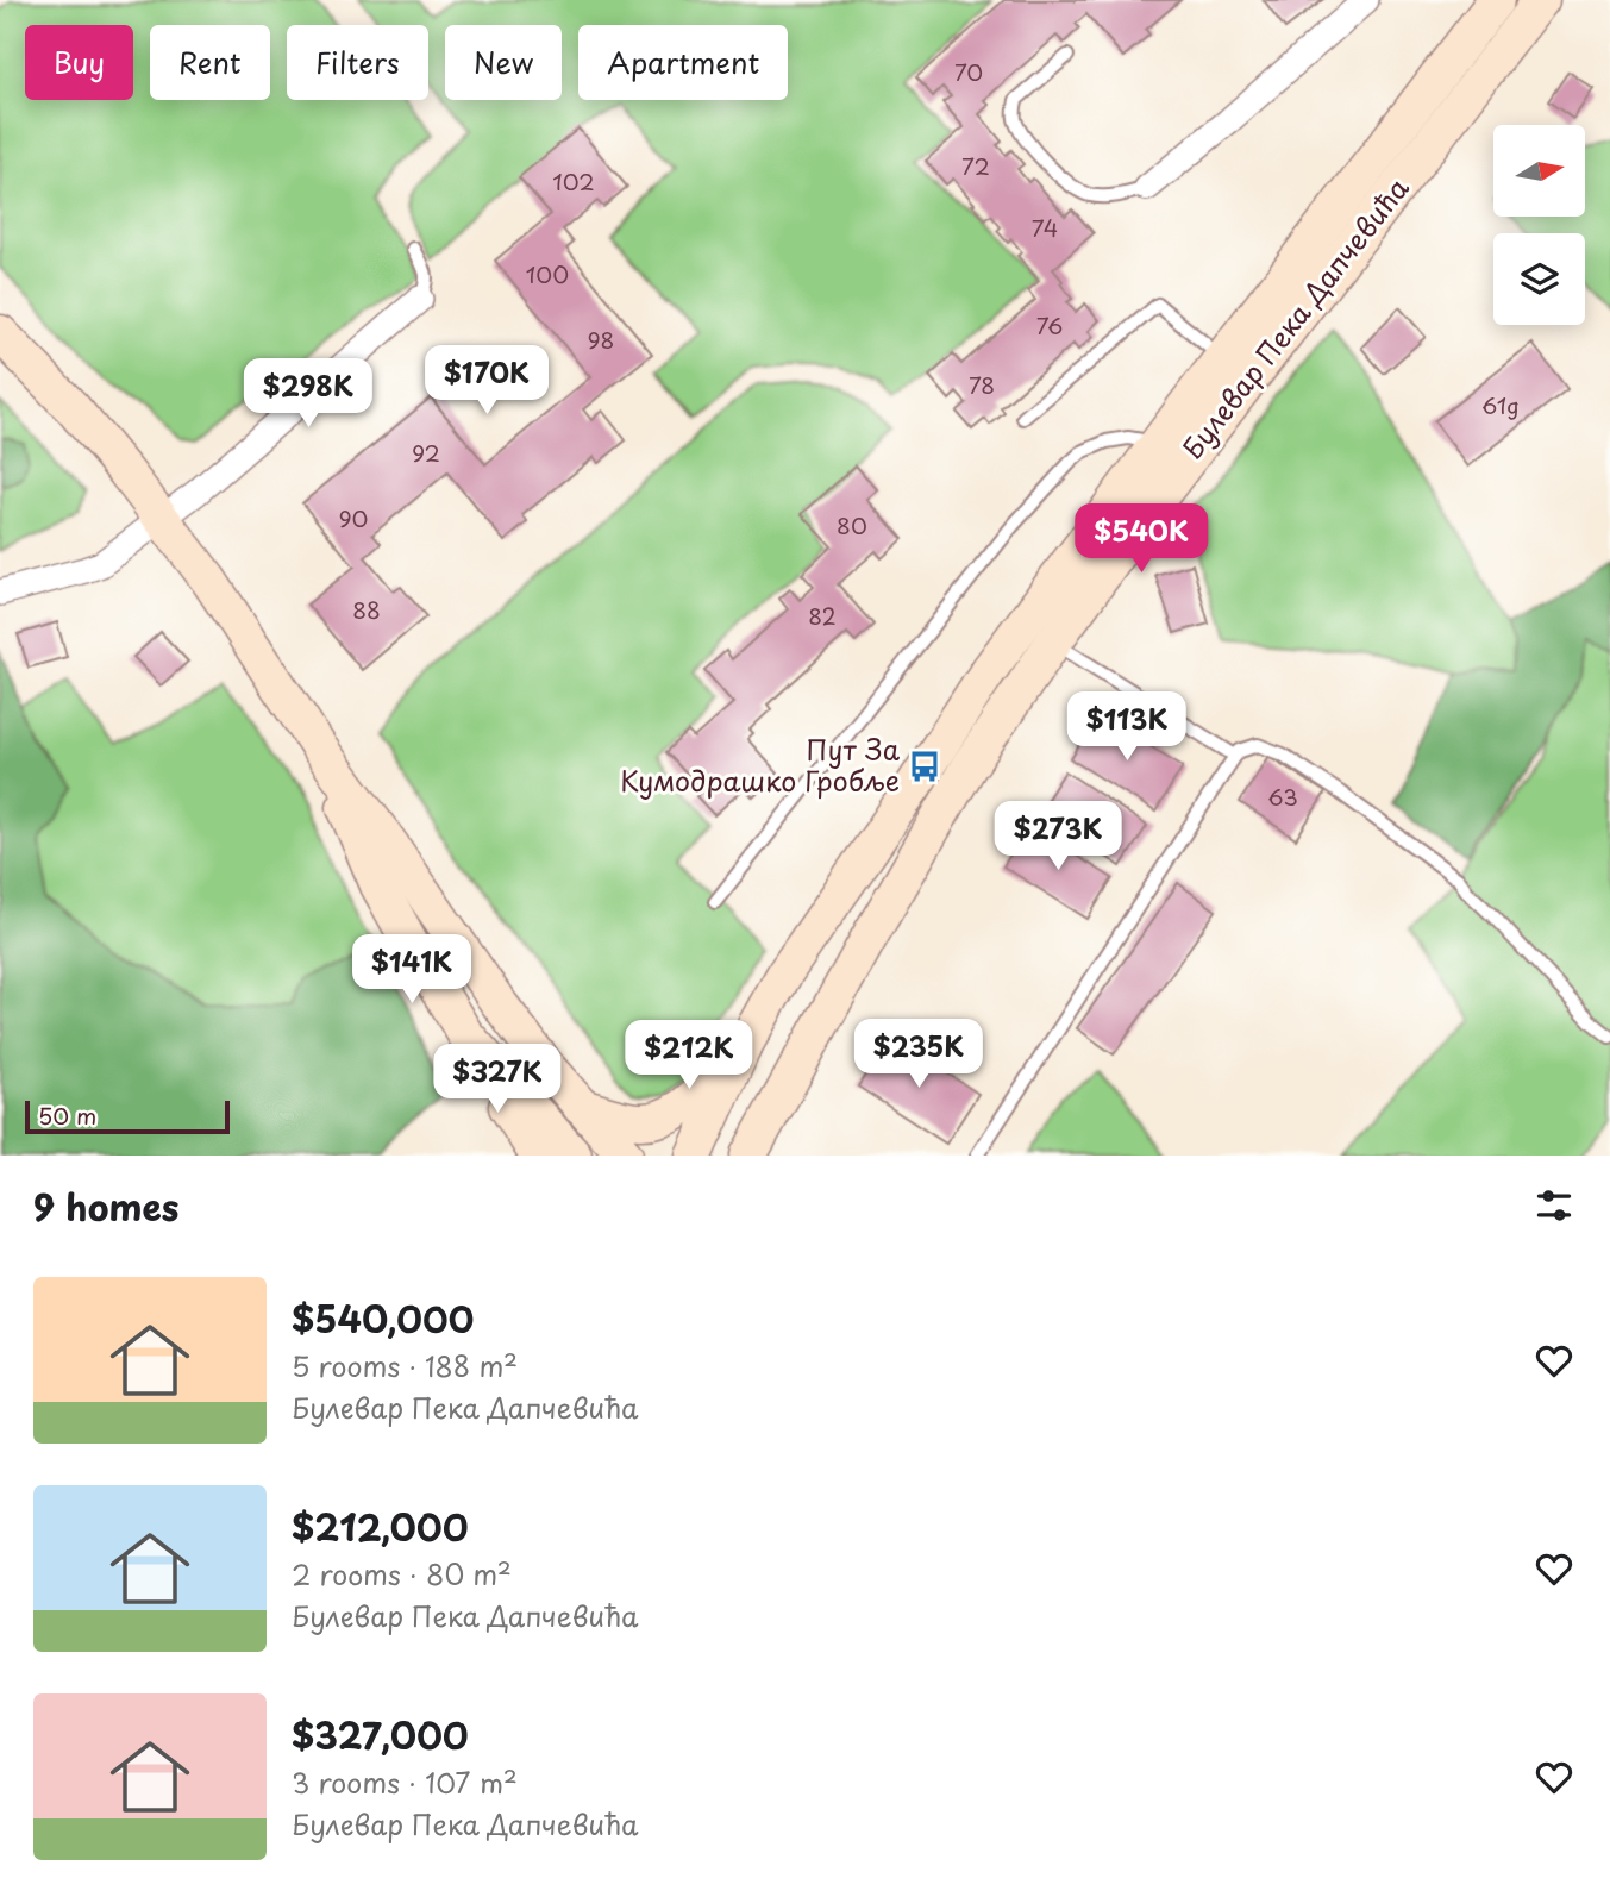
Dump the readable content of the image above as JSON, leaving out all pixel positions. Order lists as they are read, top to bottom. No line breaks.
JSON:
{"streets":{"street":["Булевар Пека Дапчевића"]},"places":{"bus stop":["Пут За Кумодрашко Гробље"]},"house_numbers":["70","72","102","74","100","76","98","78","61g","92","90","80","88","82","63"],"scale_bar":"50 m","north":"right","page":{"chip":["Buy","Rent","Filters","New","Apartment"],"price":["$170K","$298K","$540K","$113K","$273K","$141K","$235K","$212K","$327K"],"scale":"50 m","heading":"9 homes","list":[{"name":"$540,000","note":"5 rooms · 188 m² · Булевар Пека Дапчевића"},{"name":"$212,000","note":"2 rooms · 80 m² · Булевар Пека Дапчевића"},{"name":"$327,000","note":"3 rooms · 107 m² · Булевар Пека Дапчевића"}]}}
